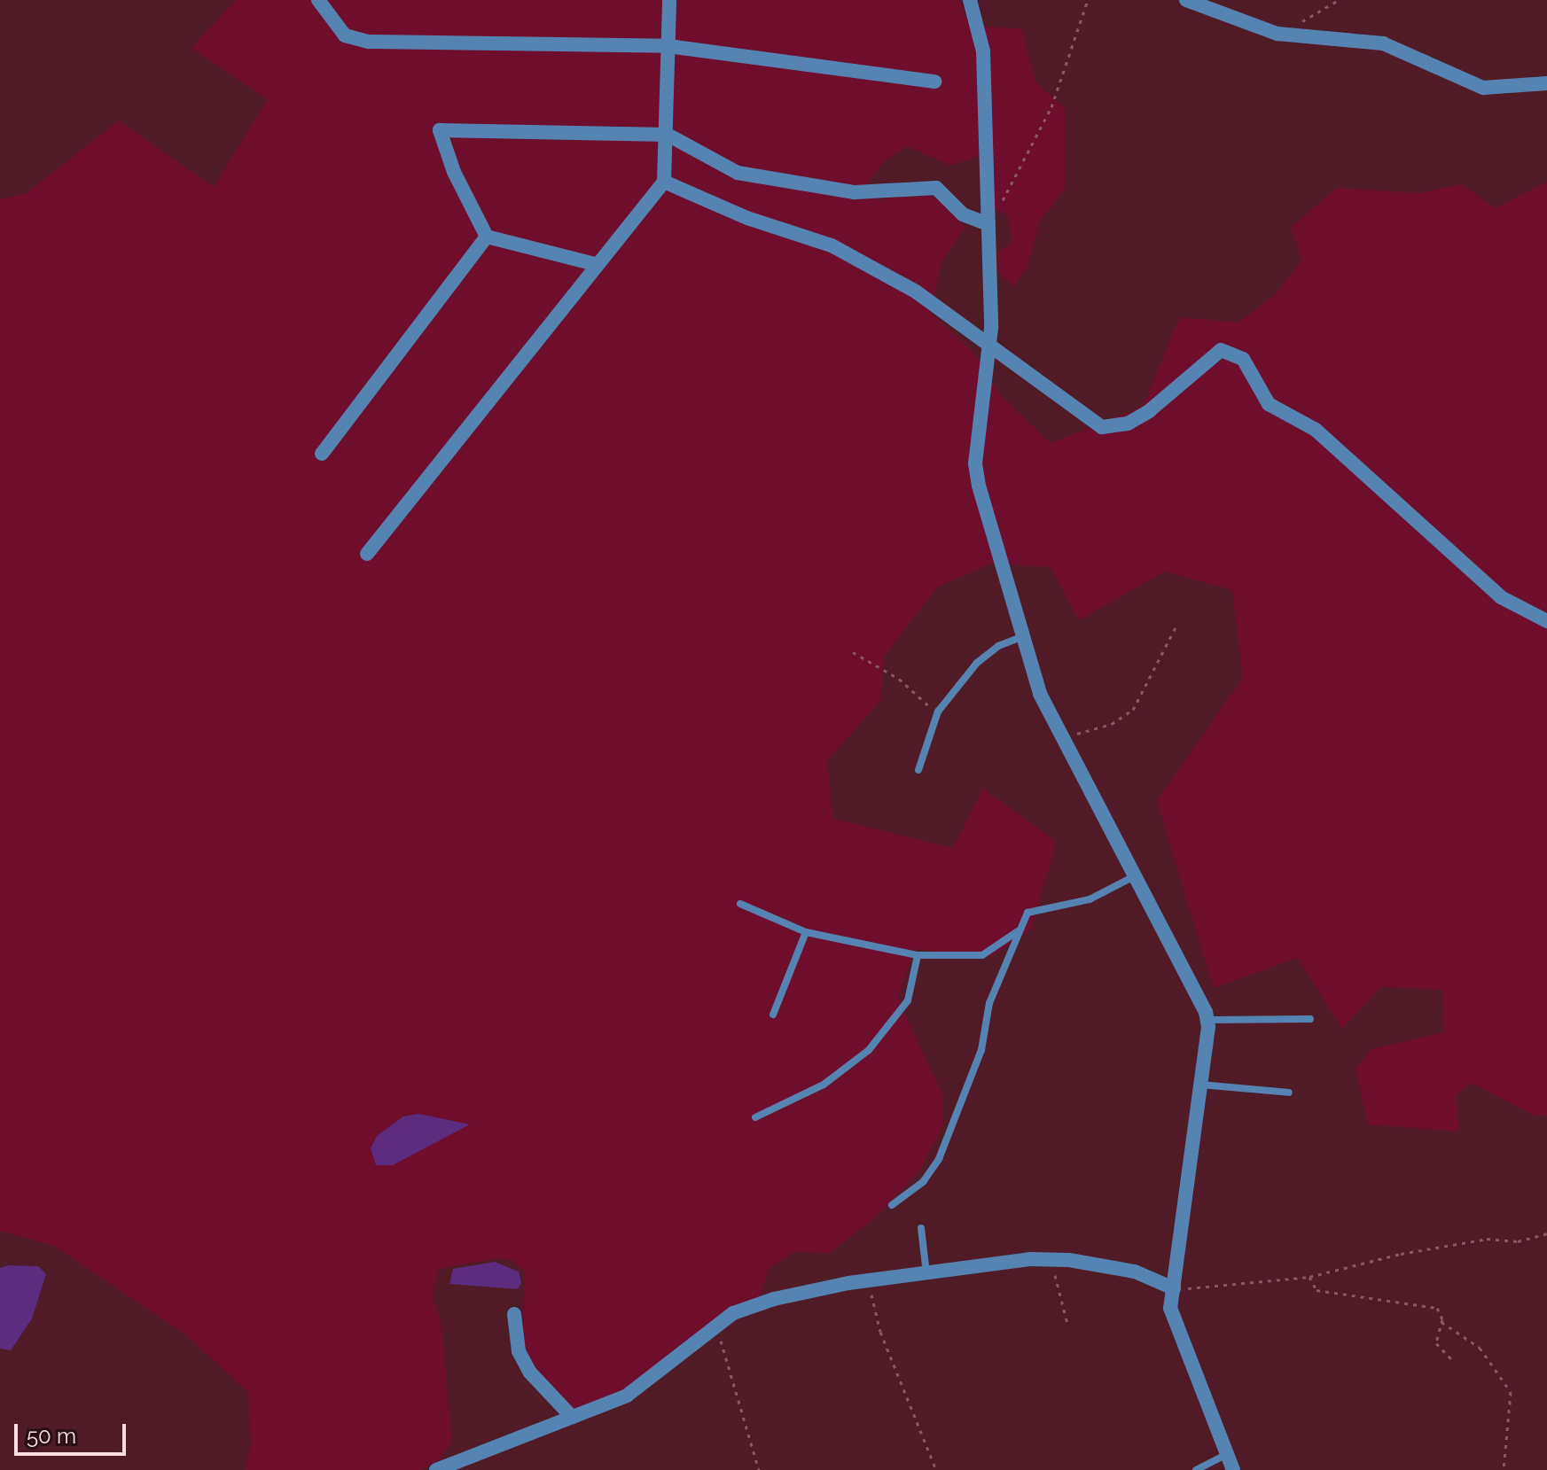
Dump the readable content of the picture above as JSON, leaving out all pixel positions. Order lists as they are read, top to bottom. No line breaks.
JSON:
{"scale_bar":"50 m"}
